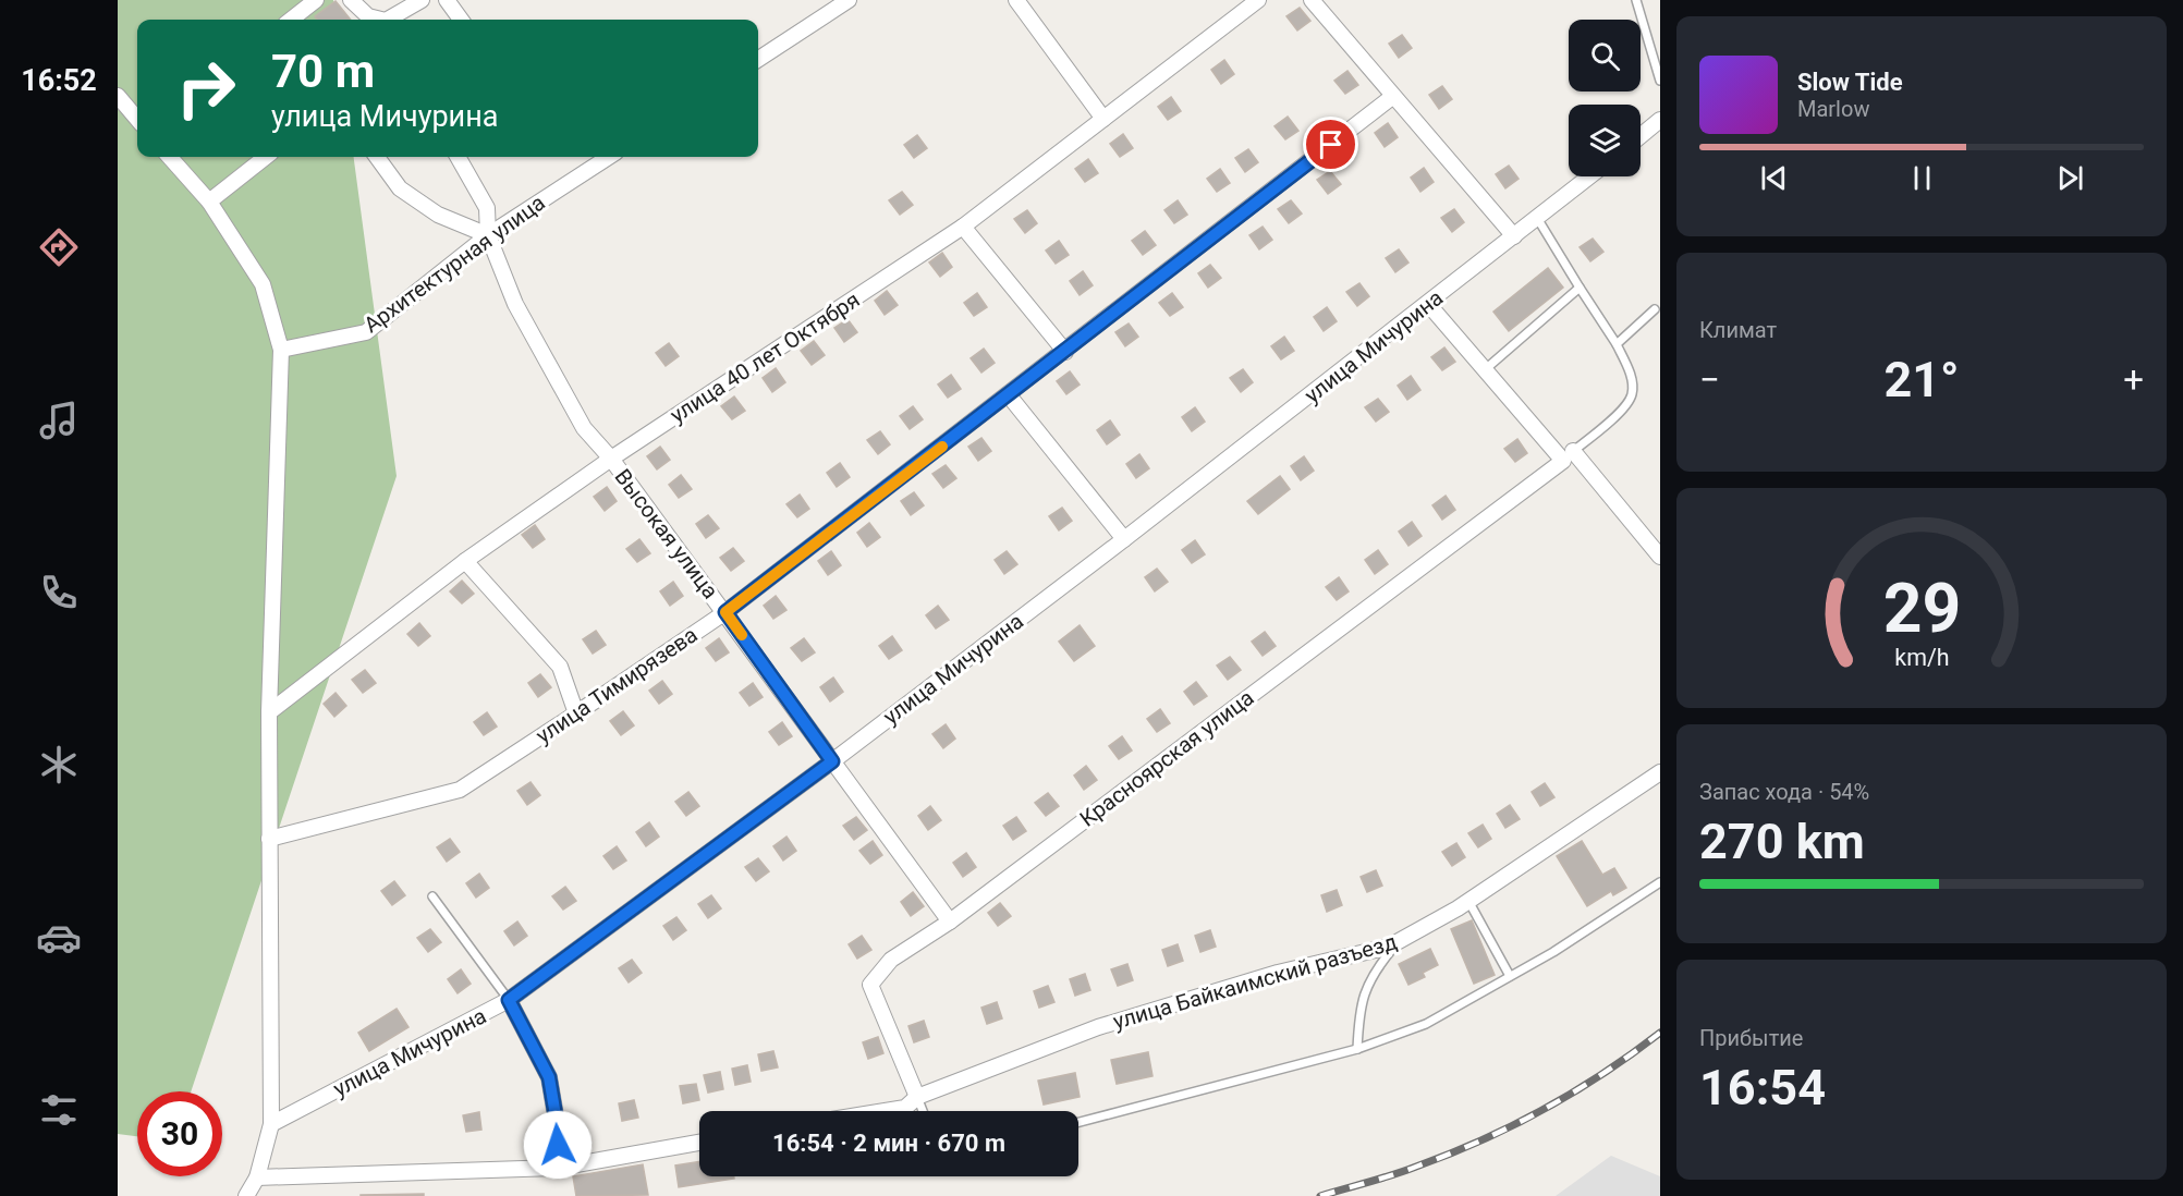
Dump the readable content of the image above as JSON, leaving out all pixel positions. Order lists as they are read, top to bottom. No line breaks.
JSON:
{"streets":{"street":["Архитектурная улица","улица Мичурина","улица 40 лет Октября","Высокая улица","улица Тимирязева","Красноярская улица","улица Байкаимский разъезд"]},"crossings":[["Архитектурная улица","Высокая улица"],["улица Мичурина","Высокая улица"],["улица 40 лет Октября","Высокая улица"],["Высокая улица","улица Тимирязева"],["Высокая улица","Красноярская улица"],["Красноярская улица","улица Байкаимский разъезд"]],"page":{"tabs":"16:52","turn":["70 m","улица Мичурина"],"song":["Slow Tide","Marlow"],"tile":["Климат",["Запас хода · 54%","270 km"],["Прибытие","16:54"]],"heat":["−","21°","+"],"limit":"30","trip":"16:54 · 2 мин · 670 m","gauge":["29","km/h"]}}
